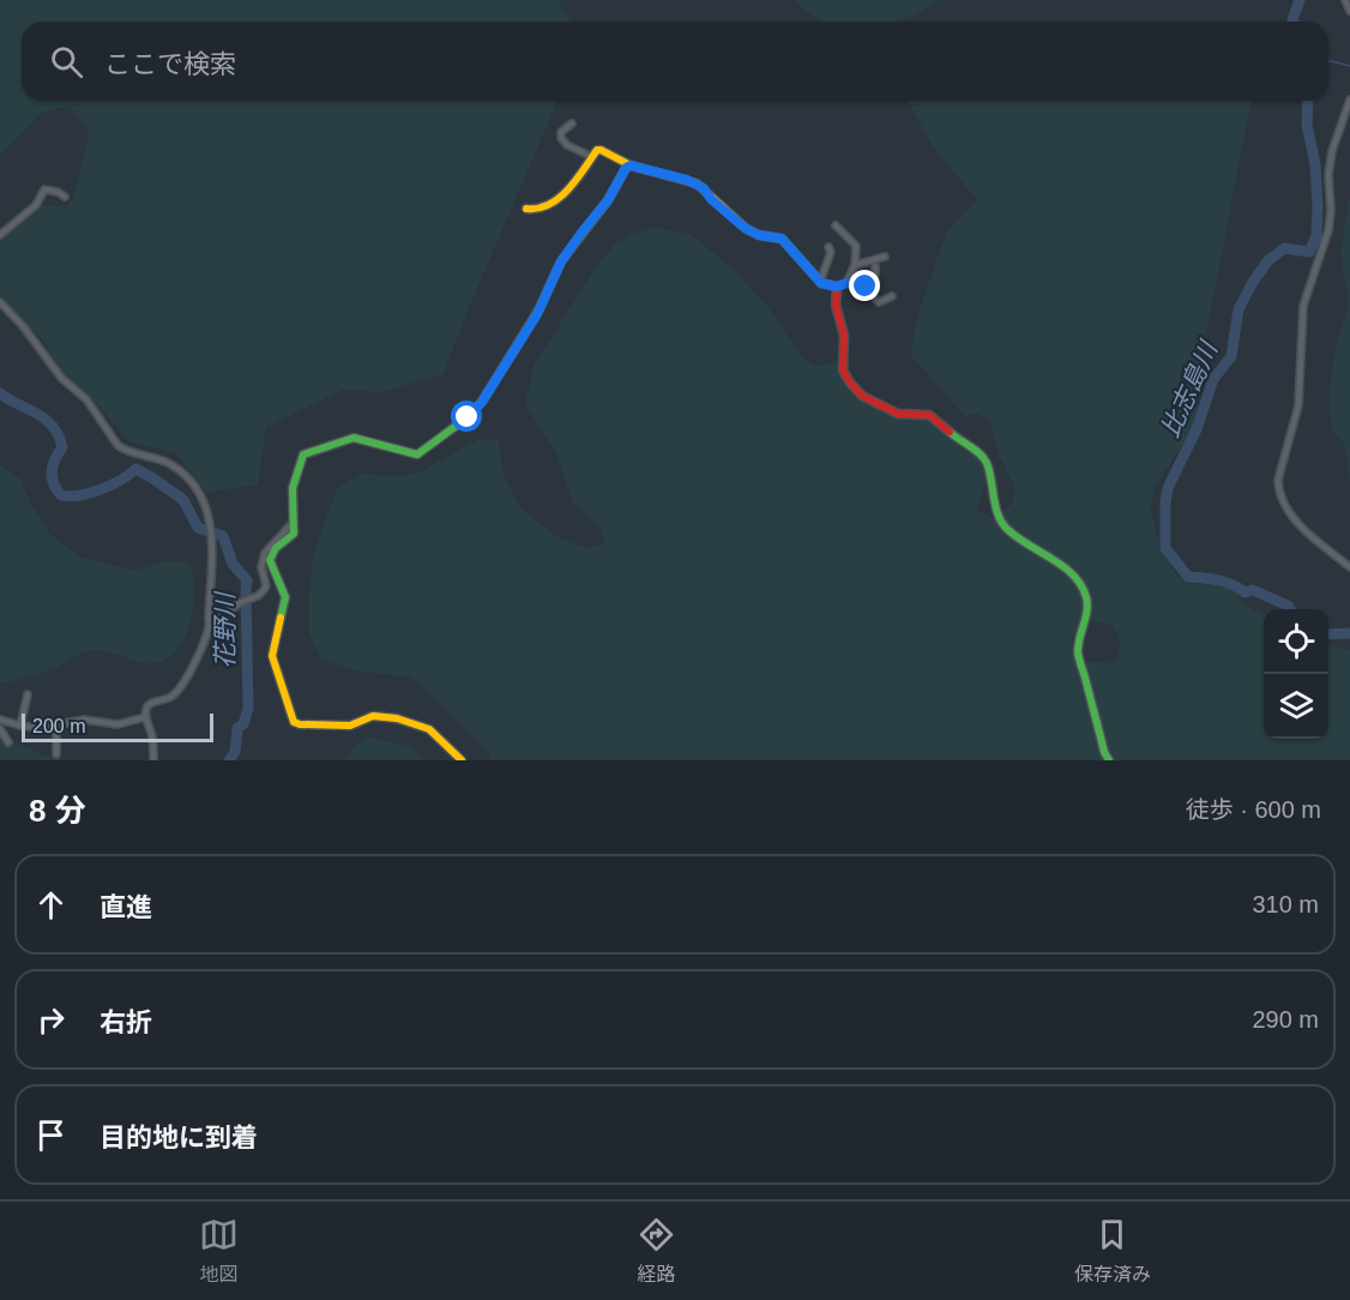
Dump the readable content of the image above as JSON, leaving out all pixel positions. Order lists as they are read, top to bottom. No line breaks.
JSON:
{"water":["比志島川","花野川"],"scale_bar":"200 m","page":{"search":"ここで検索","scale":"200 m","heading":["8 分","徒歩 · 600 m"],"list":[["直進","310 m"],["右折","290 m"],"目的地に到着"],"nav":["地図","経路","保存済み"]}}
